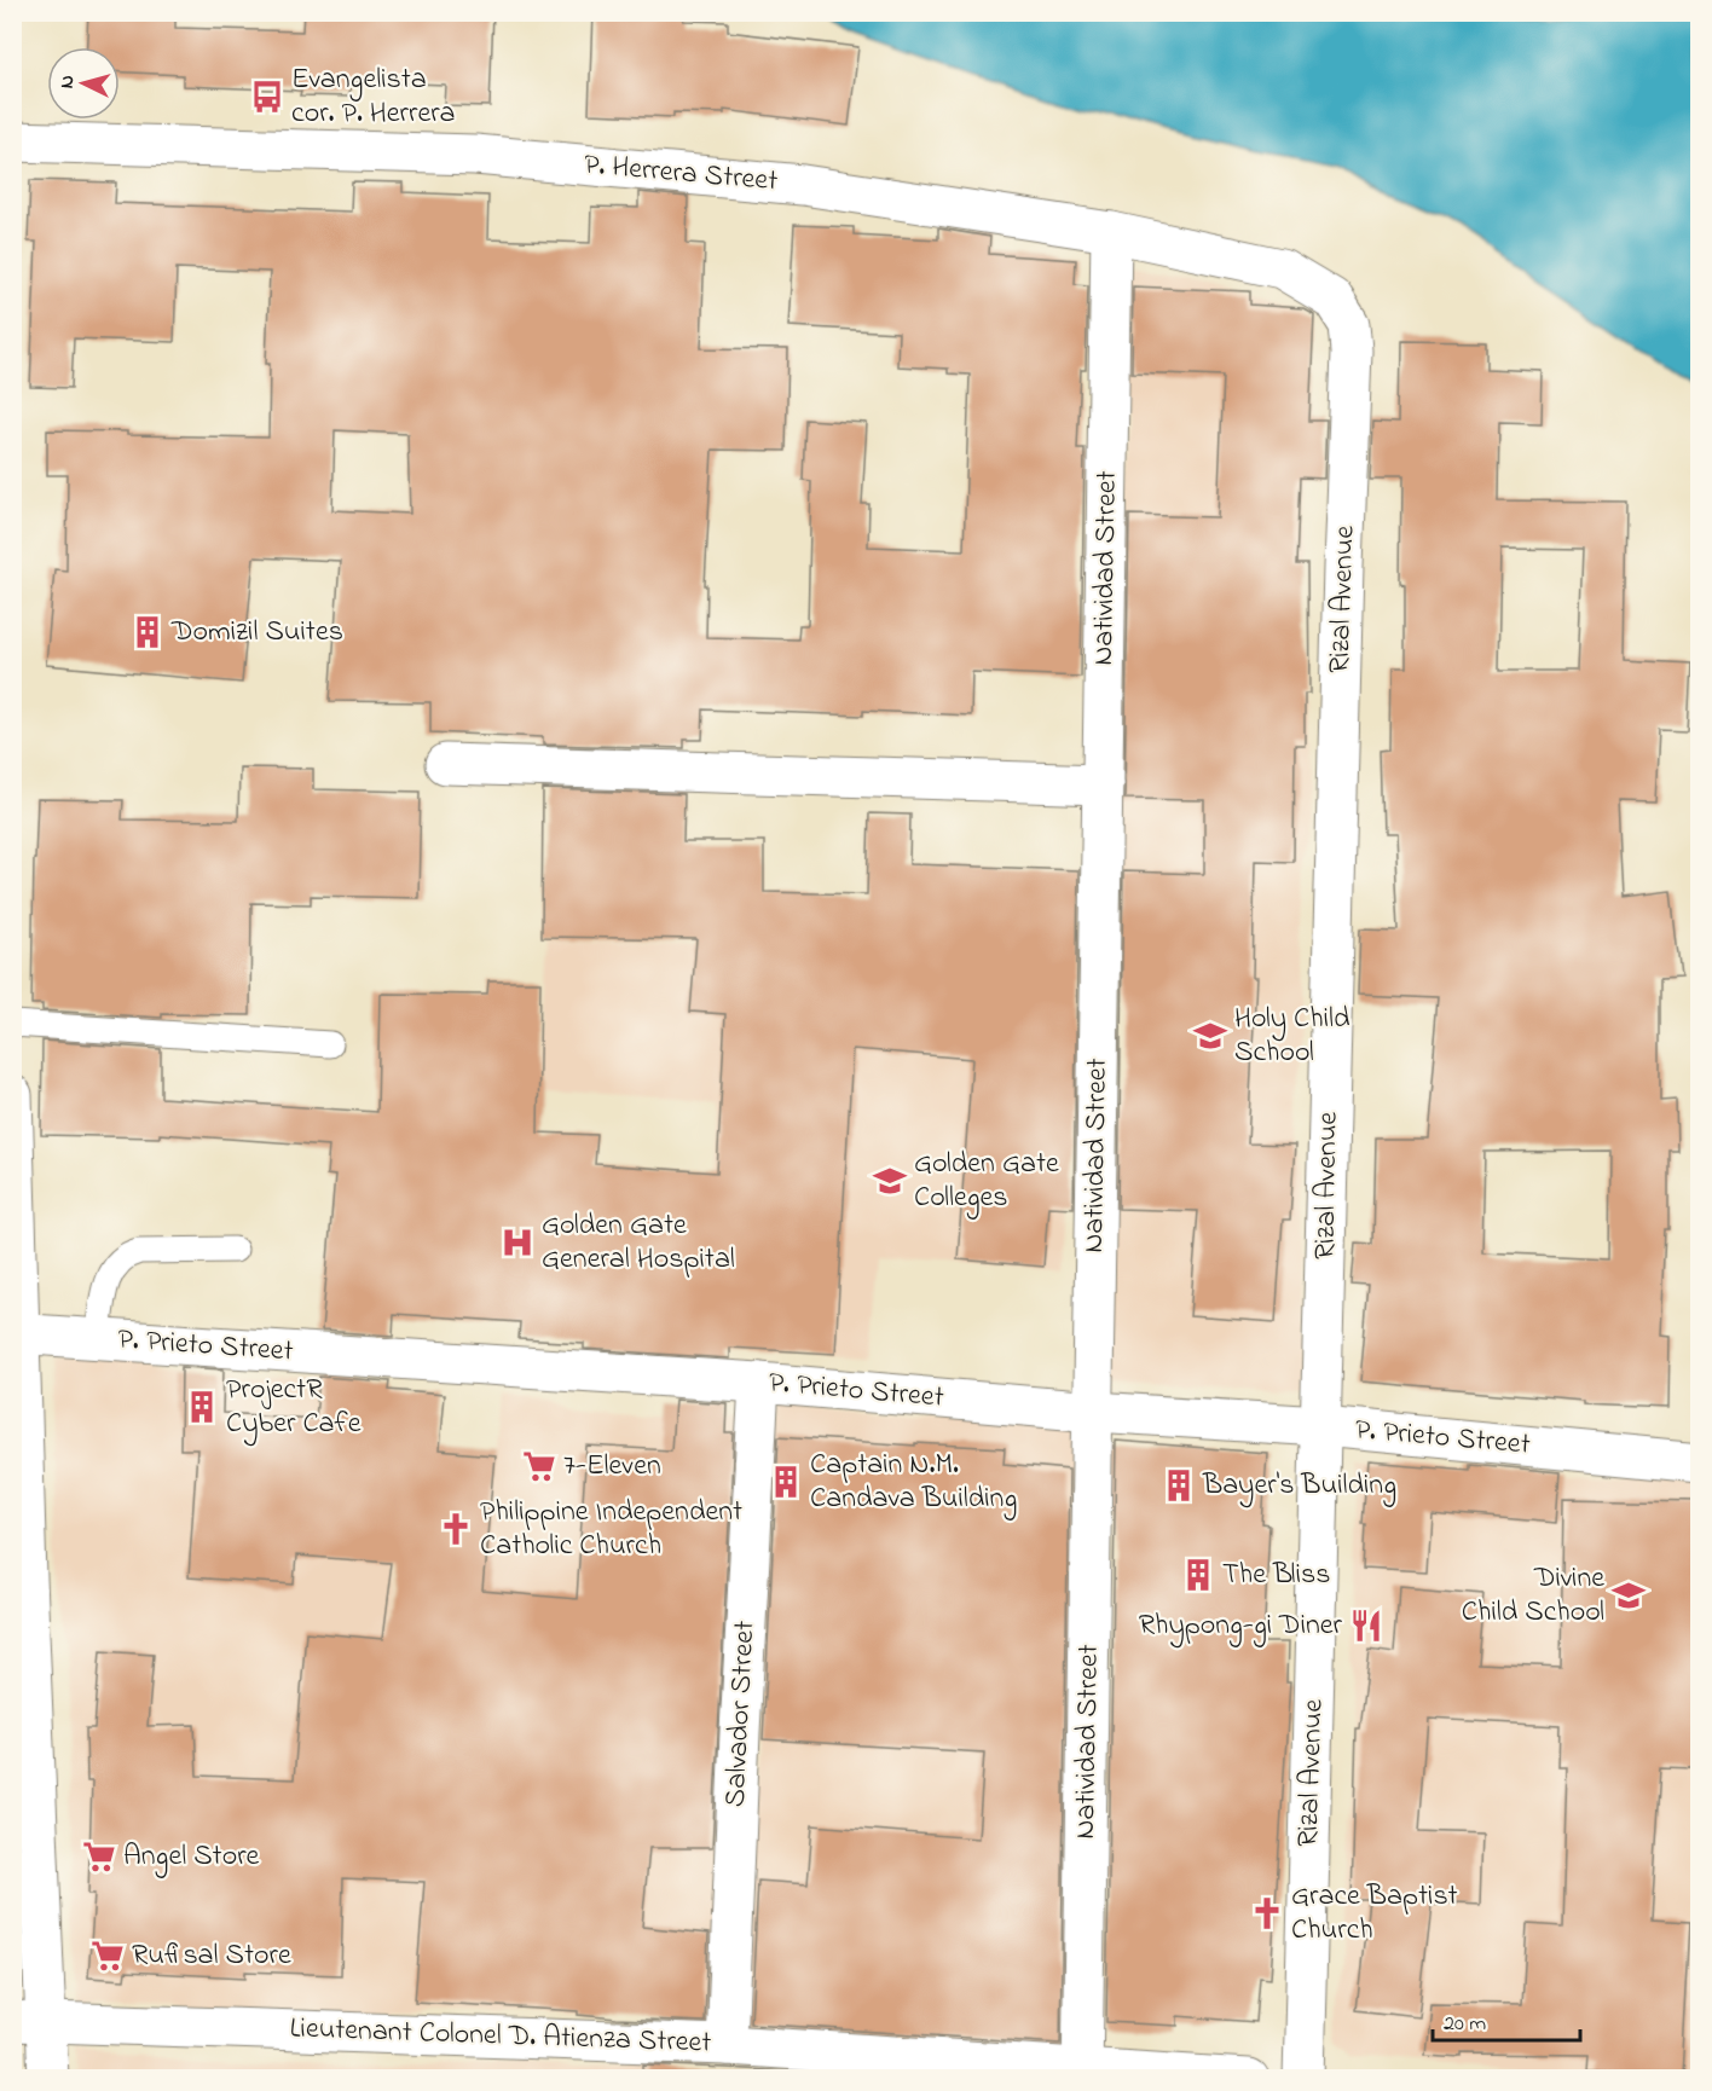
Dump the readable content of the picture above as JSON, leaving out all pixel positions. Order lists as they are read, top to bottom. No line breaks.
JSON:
{"streets":{"street":["P. Herrera Street","Natividad Street","Rizal Avenue","P. Prieto Street","Salvador Street","Lieutenant Colonel D. Atienza Street"]},"crossings":[["P. Herrera Street","Natividad Street"],["P. Herrera Street","Rizal Avenue"],["Natividad Street","P. Prieto Street"],["Natividad Street","Lieutenant Colonel D. Atienza Street"],["Rizal Avenue","P. Prieto Street"],["P. Prieto Street","Salvador Street"],["Salvador Street","Lieutenant Colonel D. Atienza Street"]],"places":{"bus stop":["Evangelista cor. P. Herrera"],"building":["Domizil Suites","ProjectR Cyber Cafe","Captain N.M. Candava Building","Bayer's Building","The Bliss"],"school or university":["Holy Child School","Golden Gate Colleges","Divine Child School"],"hospital":["Golden Gate General Hospital"],"supermarket":["7-Eleven","Angel Store","Rufisal Store"],"church":["Philippine Independent Catholic Church","Grace Baptist Church"],"restaurant":["Rhypong-gi Diner"]},"scale_bar":"20 m","north":"left"}
